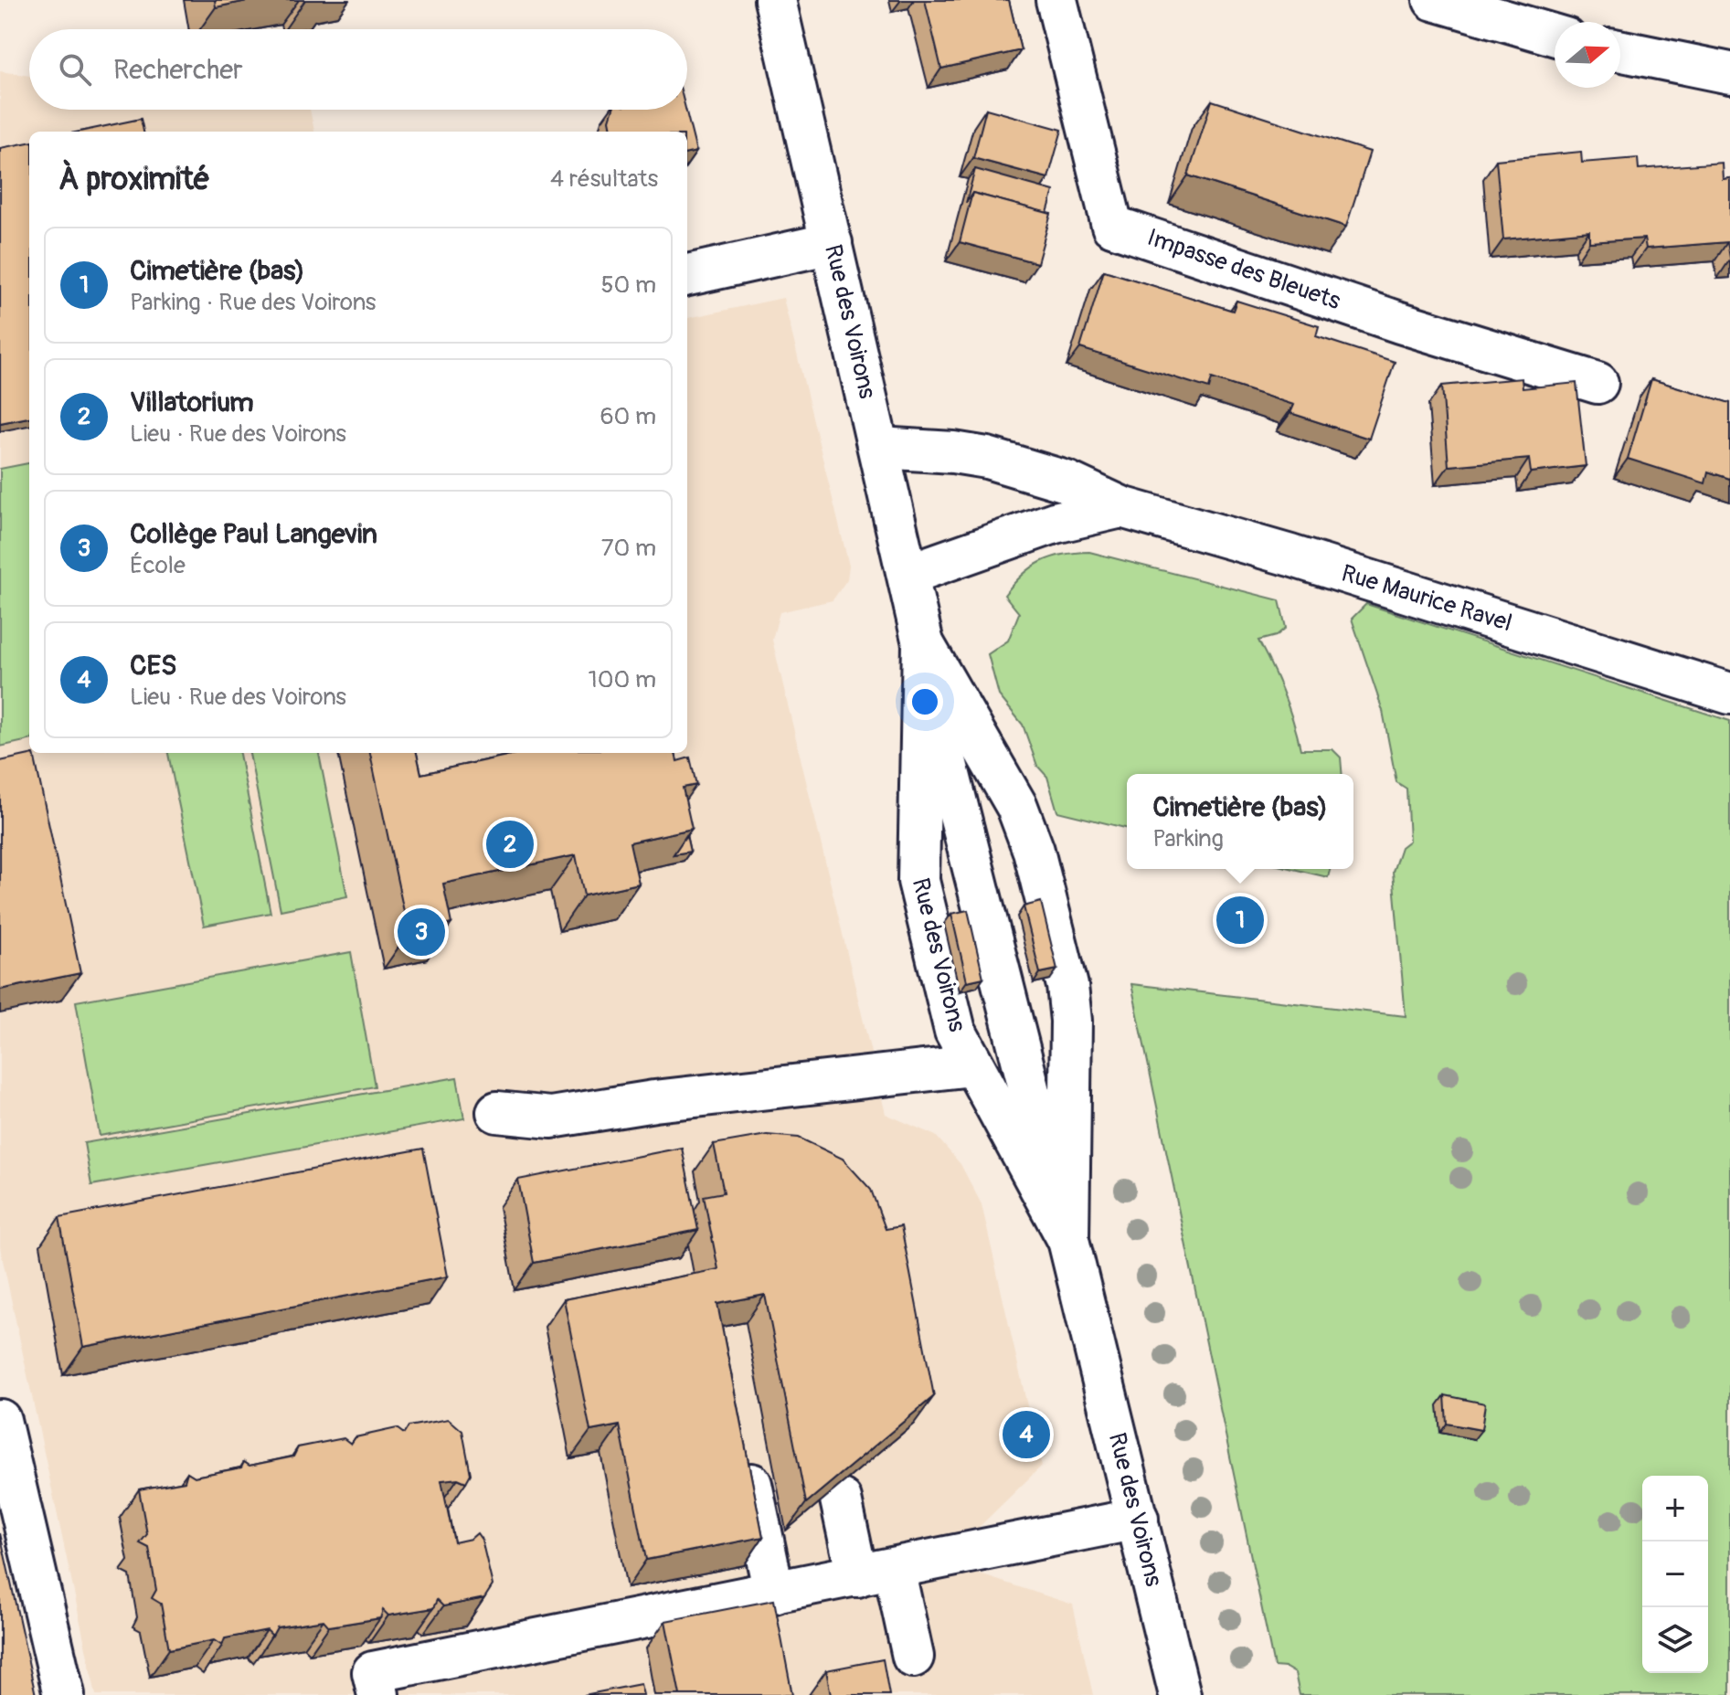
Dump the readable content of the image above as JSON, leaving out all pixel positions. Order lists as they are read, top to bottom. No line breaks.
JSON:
{"streets":{"street":["Impasse des Bleuets","Rue des Voirons","Rue Maurice Ravel"]},"crossings":[["Rue des Voirons","Rue Maurice Ravel"]],"north":"right","page":{"search":"Rechercher","heading":["À proximité","4 résultats"],"list":[{"mark":"1","name":"Cimetière (bas)","note":"Parking · Rue des Voirons","value":"50 m"},{"mark":"2","name":"Villatorium","note":"Lieu · Rue des Voirons","value":"60 m"},{"mark":"3","name":"Collège Paul Langevin","note":"École","value":"70 m"},{"mark":"4","name":"CES","note":"Lieu · Rue des Voirons","value":"100 m"}],"popup":["Cimetière (bas)","Parking"],"pins":["2","1","3","4"],"map_buttons":["+","−"]}}
